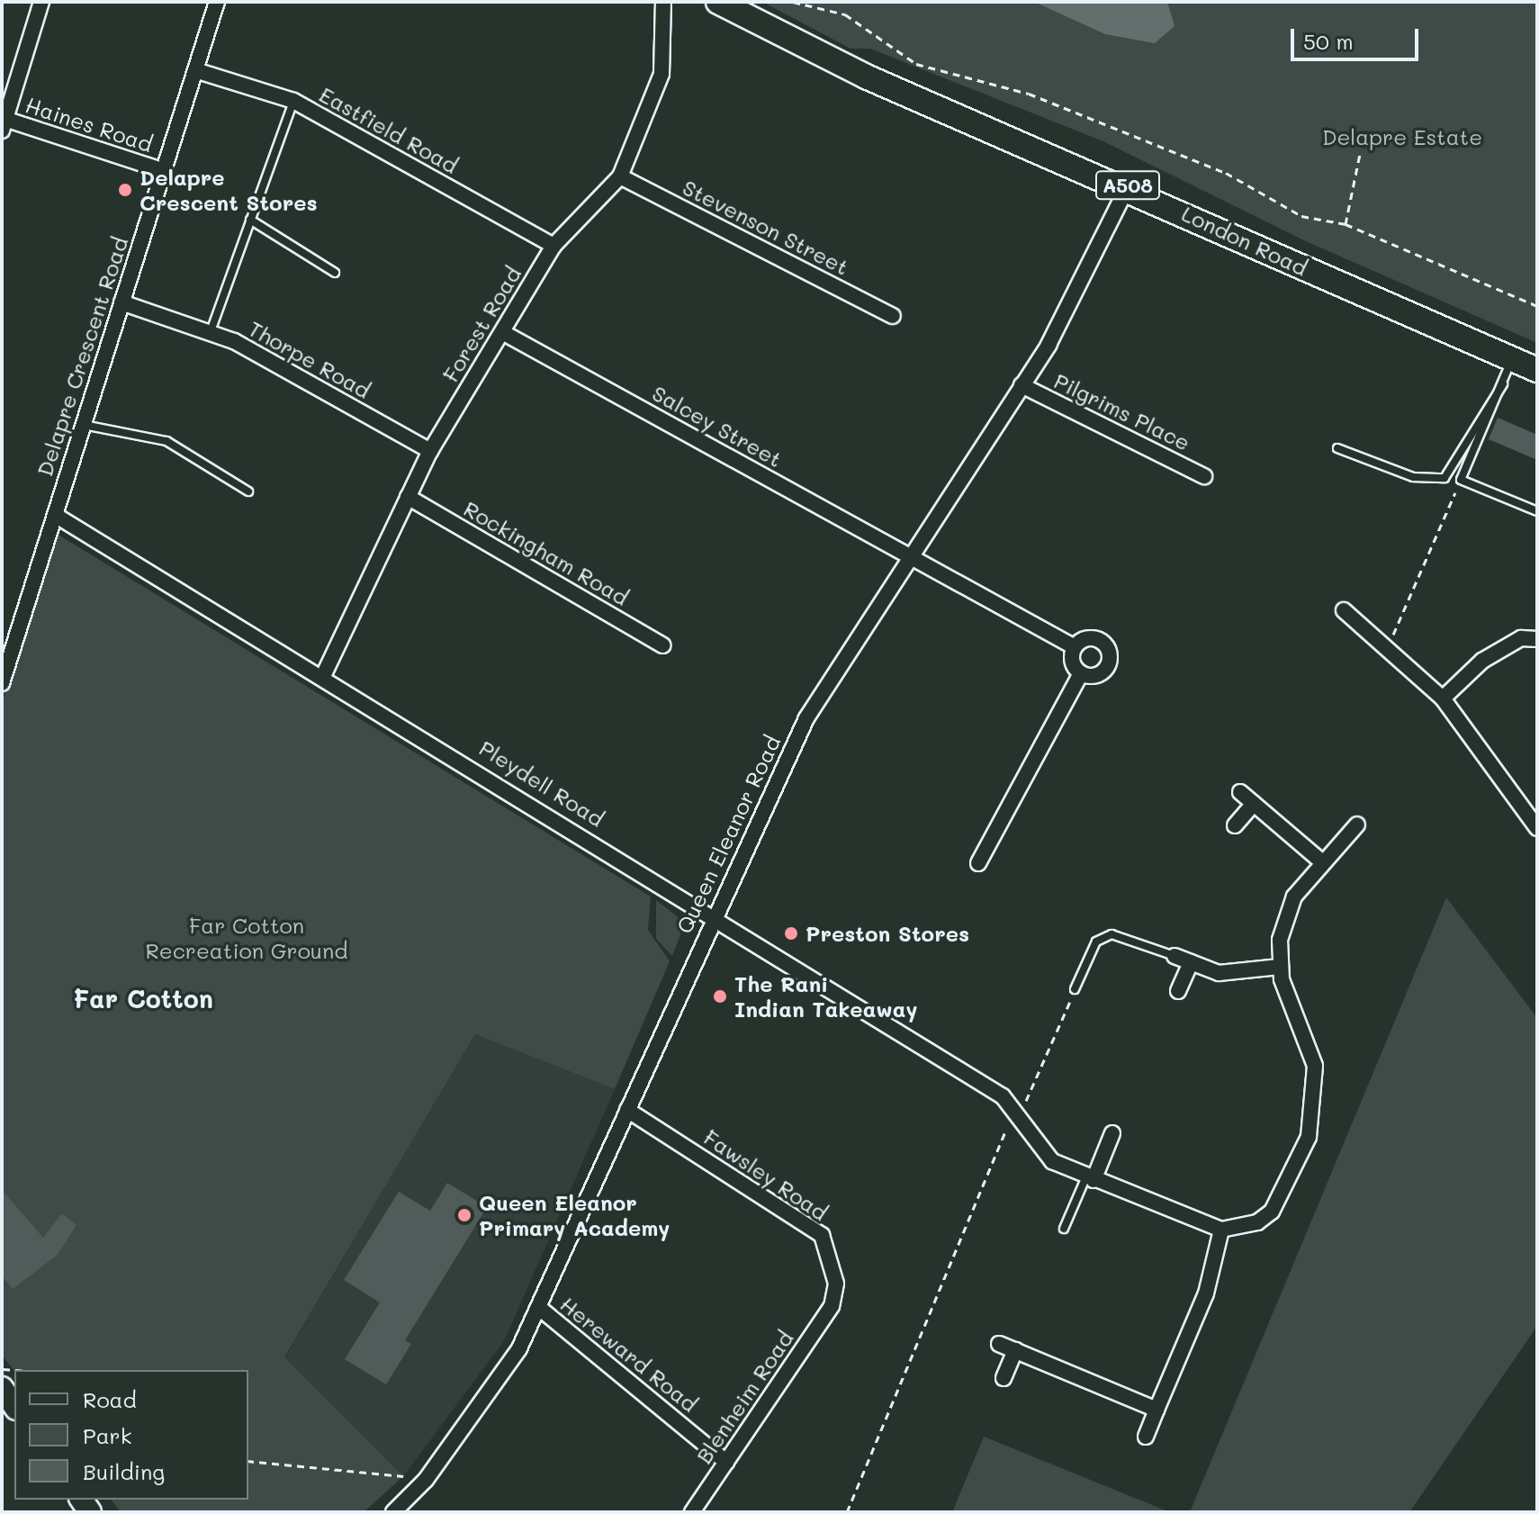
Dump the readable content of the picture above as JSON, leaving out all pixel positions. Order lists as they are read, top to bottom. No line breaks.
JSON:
{"streets":{"highway":["A508","London Road"],"street":["Haines Road","Eastfield Road","Stevenson Street","Forest Road","Delapre Crescent Road","Thorpe Road","Pilgrims Place","Salcey Street","Rockingham Road","Pleydell Road","Queen Eleanor Road","Fawsley Road","Hereward Road","Blenheim Road"]},"crossings":[["Haines Road","Delapre Crescent Road"],["Eastfield Road","Forest Road"],["Eastfield Road","Delapre Crescent Road"],["Stevenson Street","Forest Road"],["London Road","Queen Eleanor Road"],["Forest Road","Thorpe Road"],["Forest Road","Salcey Street"],["Forest Road","Rockingham Road"],["Forest Road","Pleydell Road"],["Delapre Crescent Road","Thorpe Road"],["Delapre Crescent Road","Pleydell Road"],["Pilgrims Place","Queen Eleanor Road"],["Salcey Street","Queen Eleanor Road"],["Pleydell Road","Queen Eleanor Road"],["Queen Eleanor Road","Fawsley Road"],["Queen Eleanor Road","Hereward Road"],["Fawsley Road","Blenheim Road"],["Hereward Road","Blenheim Road"]],"districts":["Far Cotton"],"parks":["Delapre Estate","Far Cotton Recreation Ground"],"places":["Delapre Crescent Stores","Preston Stores","The Rani Indian Takeaway","Queen Eleanor Primary Academy"],"legend":["Road","Park","Building"],"scale_bar":"50 m"}
